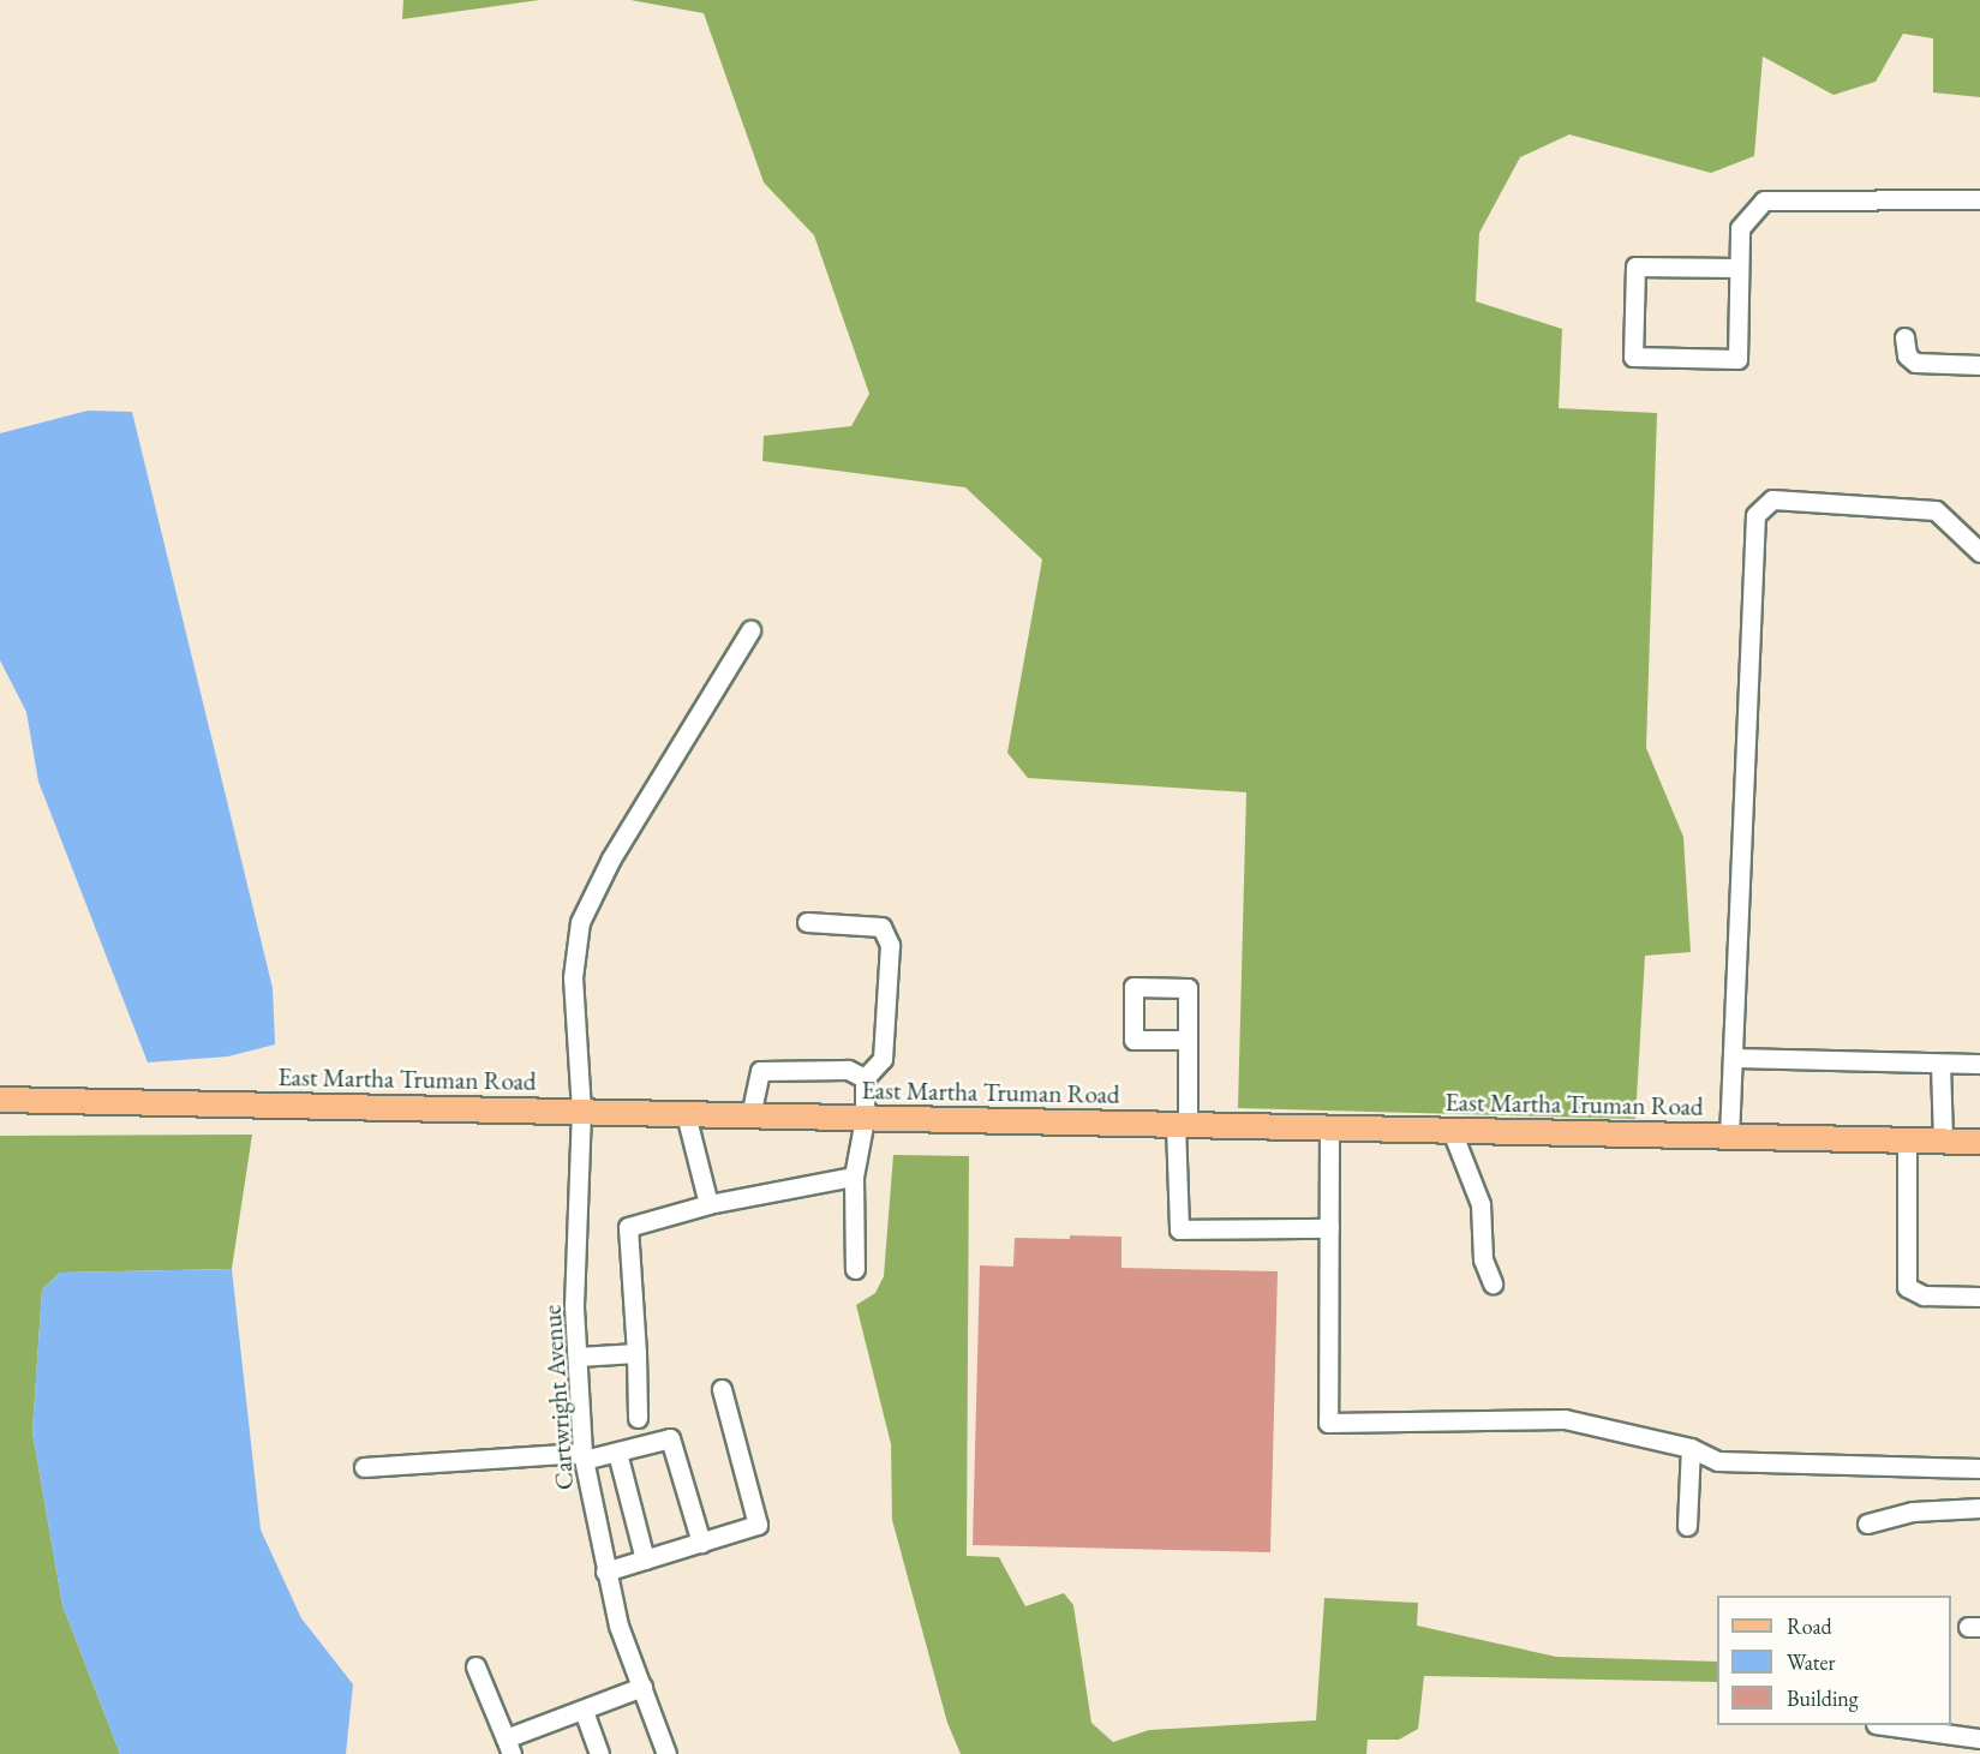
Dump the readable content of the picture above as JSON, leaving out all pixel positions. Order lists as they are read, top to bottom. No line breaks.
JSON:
{"streets":{"main road":["East Martha Truman Road"],"street":["Cartwright Avenue"]},"crossings":[["East Martha Truman Road","Cartwright Avenue"]],"legend":["Road","Water","Building"]}
